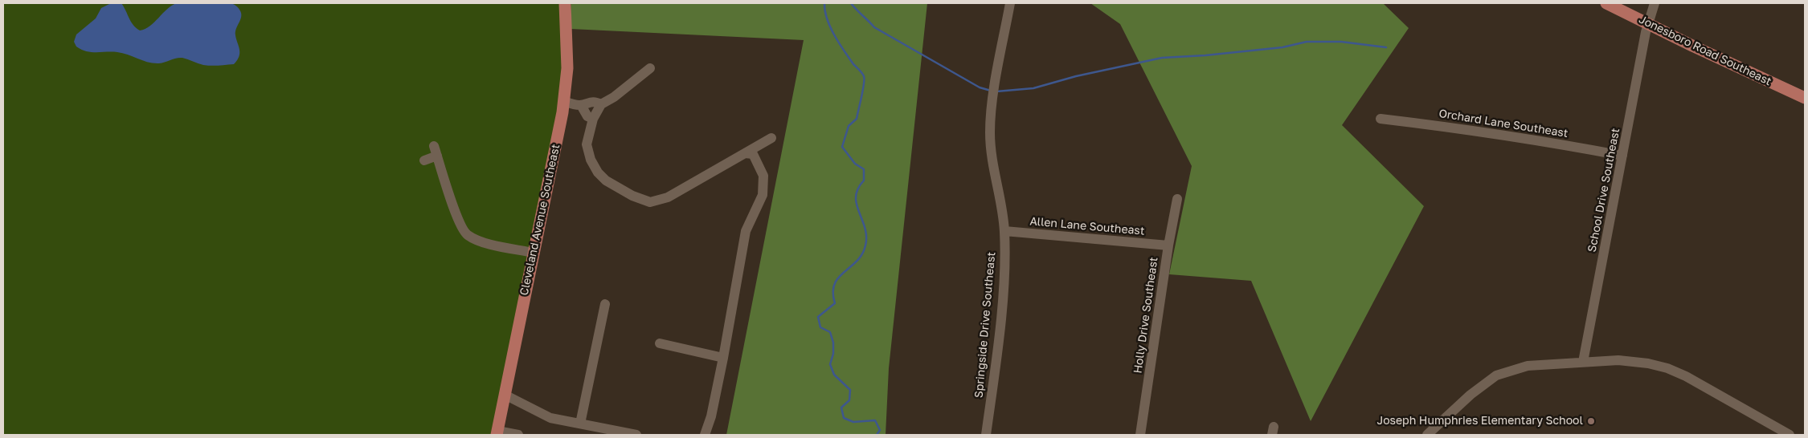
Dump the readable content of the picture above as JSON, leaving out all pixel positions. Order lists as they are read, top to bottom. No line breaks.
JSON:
{"streets":{"main road":["Jonesboro Road Southeast","Cleveland Avenue Southeast"],"street":["Orchard Lane Southeast","School Drive Southeast","Allen Lane Southeast","Holly Drive Southeast","Springside Drive Southeast"]},"crossings":[["Jonesboro Road Southeast","School Drive Southeast"],["Orchard Lane Southeast","School Drive Southeast"],["Allen Lane Southeast","Holly Drive Southeast"],["Allen Lane Southeast","Springside Drive Southeast"]],"places":["Joseph Humphries Elementary School"]}
